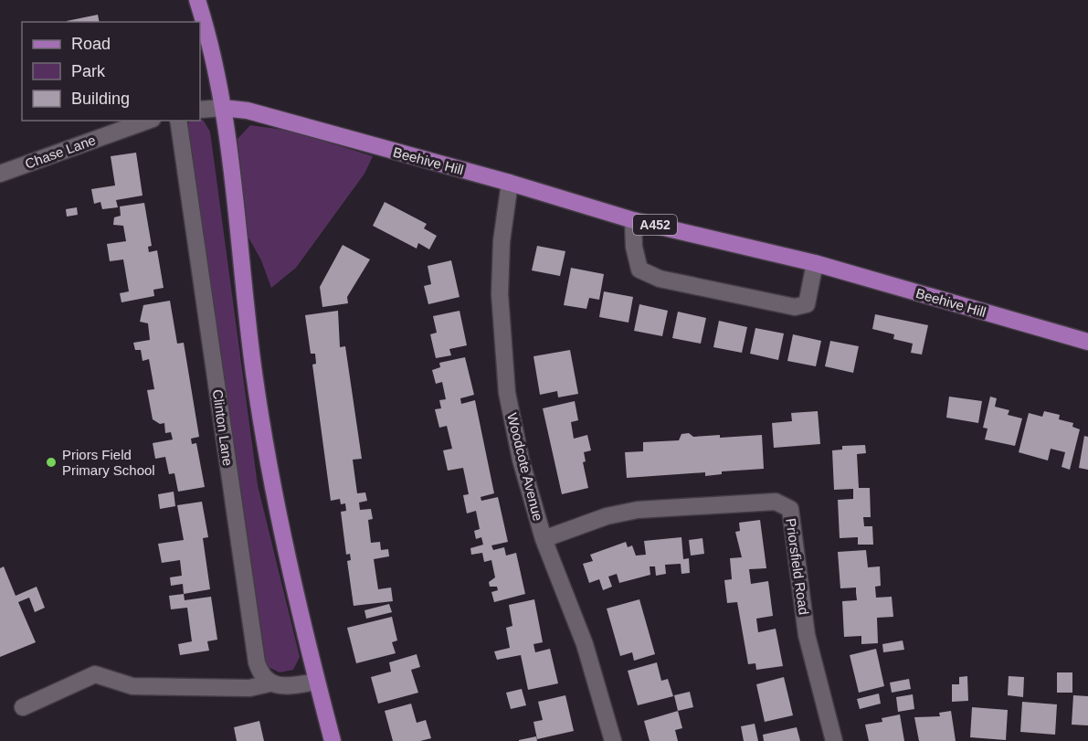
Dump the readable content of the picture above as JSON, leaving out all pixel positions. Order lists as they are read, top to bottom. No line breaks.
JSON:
{"streets":{"main road":["Beehive Hill","A452"],"street":["Chase Lane","Clinton Lane","Woodcote Avenue","Priorsfield Road"]},"crossings":[["Beehive Hill","Woodcote Avenue"],["Woodcote Avenue","Priorsfield Road"]],"places":["Priors Field Primary School"],"legend":["Road","Park","Building"]}
